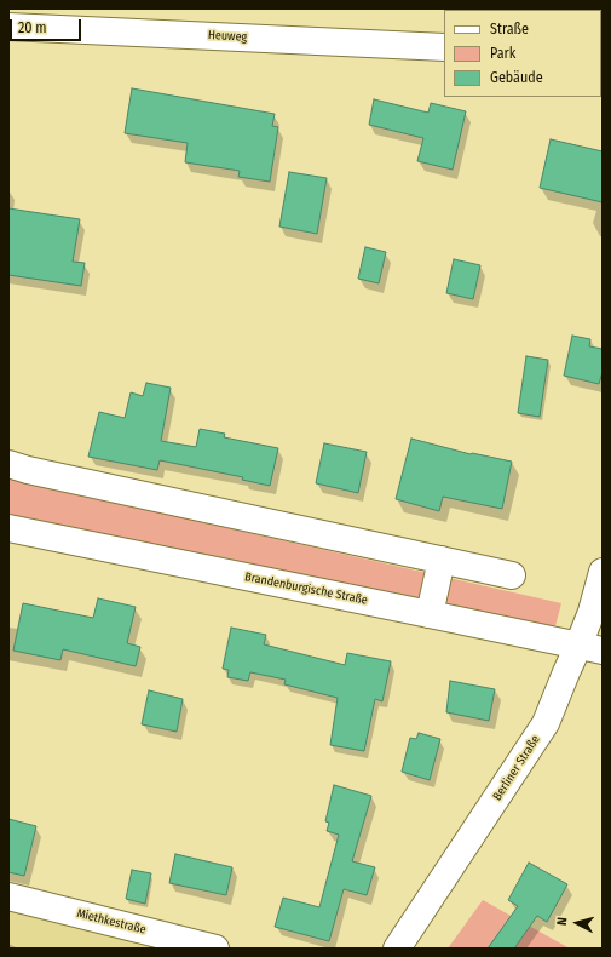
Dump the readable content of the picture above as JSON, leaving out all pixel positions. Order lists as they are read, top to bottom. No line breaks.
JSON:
{"streets":{"street":["Heuweg","Brandenburgische Straße","Berliner Straße","Miethkestraße"]},"crossings":[["Brandenburgische Straße","Berliner Straße"]],"legend":["Straße","Park","Gebäude"],"scale_bar":"20 m","north":"left"}
